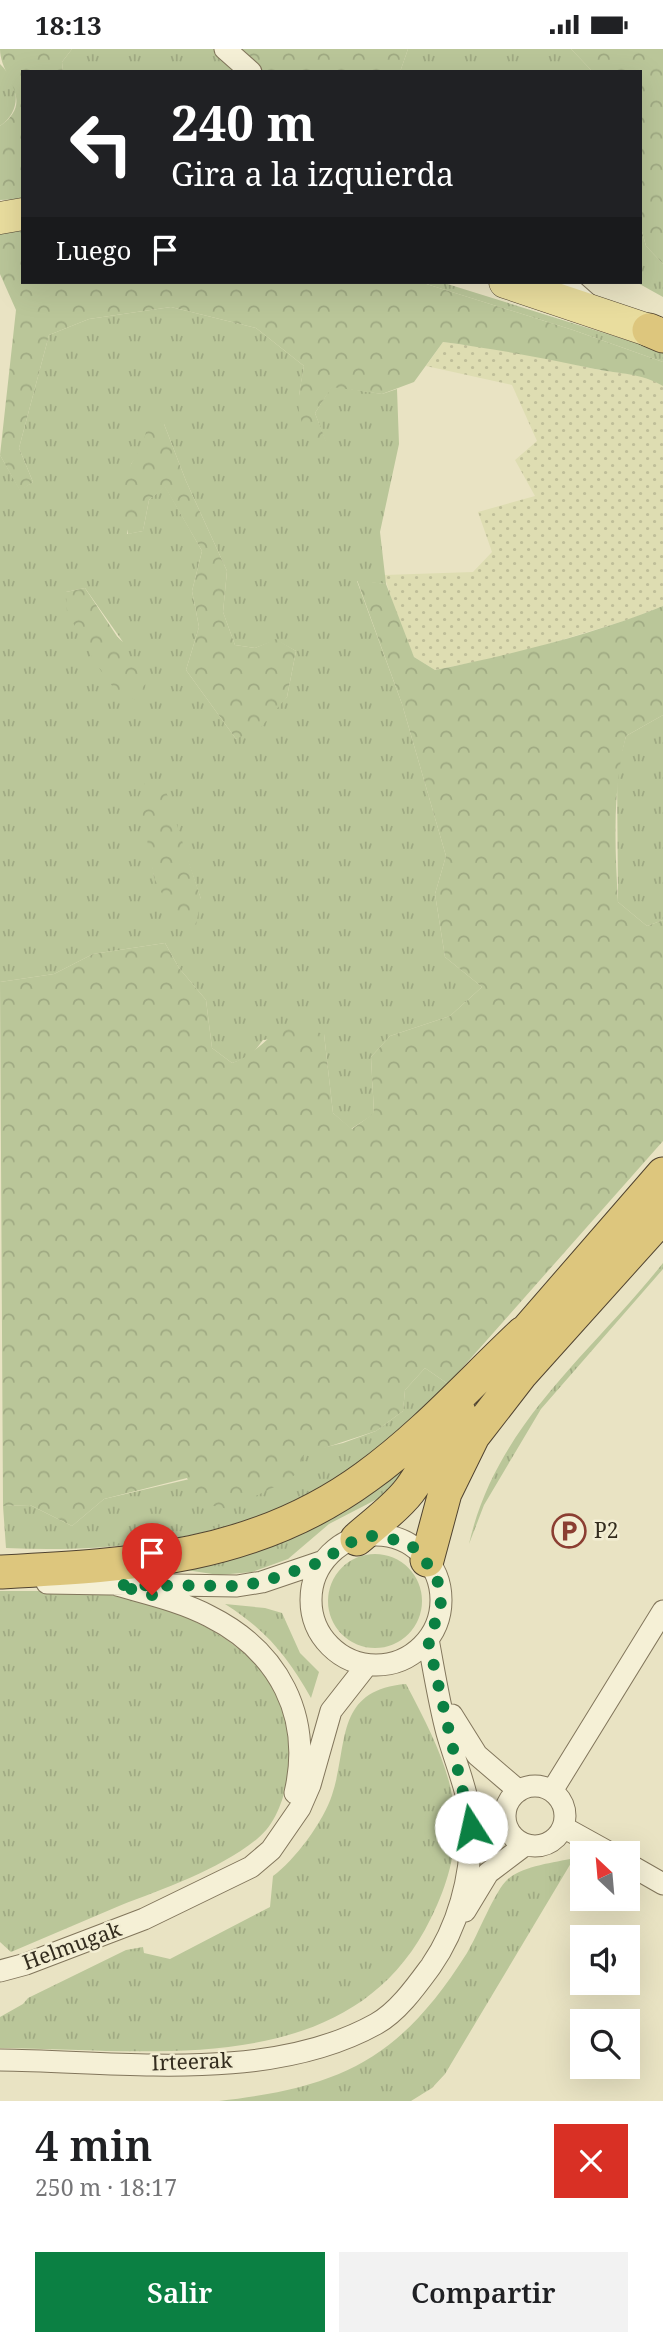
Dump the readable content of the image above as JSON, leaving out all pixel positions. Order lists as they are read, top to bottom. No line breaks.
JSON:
{"streets":{"street":["Helmugak","Irteerak"]},"places":{"parking":["P2"]},"north":"top left","page":{"status":"18:13","turn":["240 m","Gira a la izquierda"],"then":"Luego","heading":["4 min","250 m · 18:17"],"buttons":["Salir","Compartir"]}}
